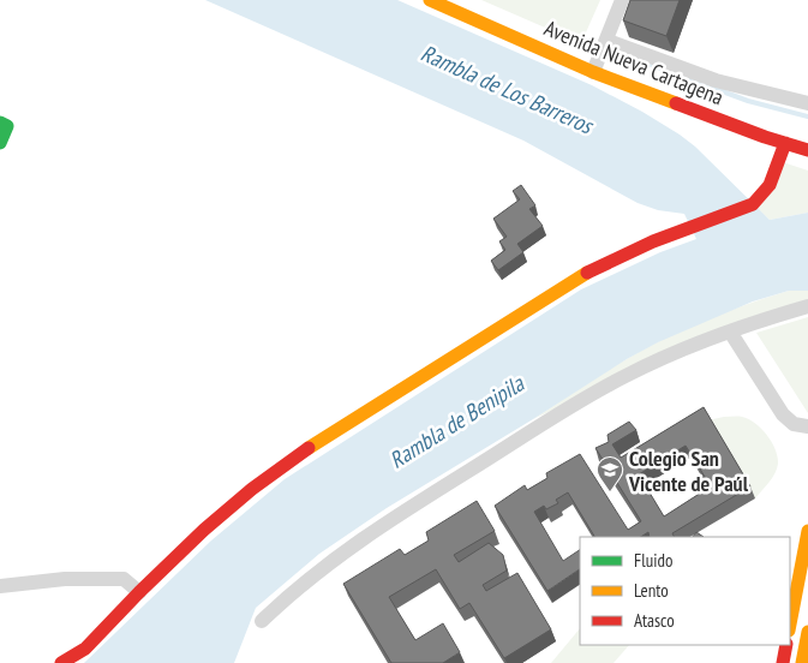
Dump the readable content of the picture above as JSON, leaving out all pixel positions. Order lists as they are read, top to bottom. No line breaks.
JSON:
{"streets":{"street":["Avenida Nueva Cartagena"]},"water":["Rambla de Los Barreros","Rambla de Benipila"],"places":{"school or university":["Colegio San Vicente de Paúl"]},"legend":["Fluido","Lento","Atasco"]}
